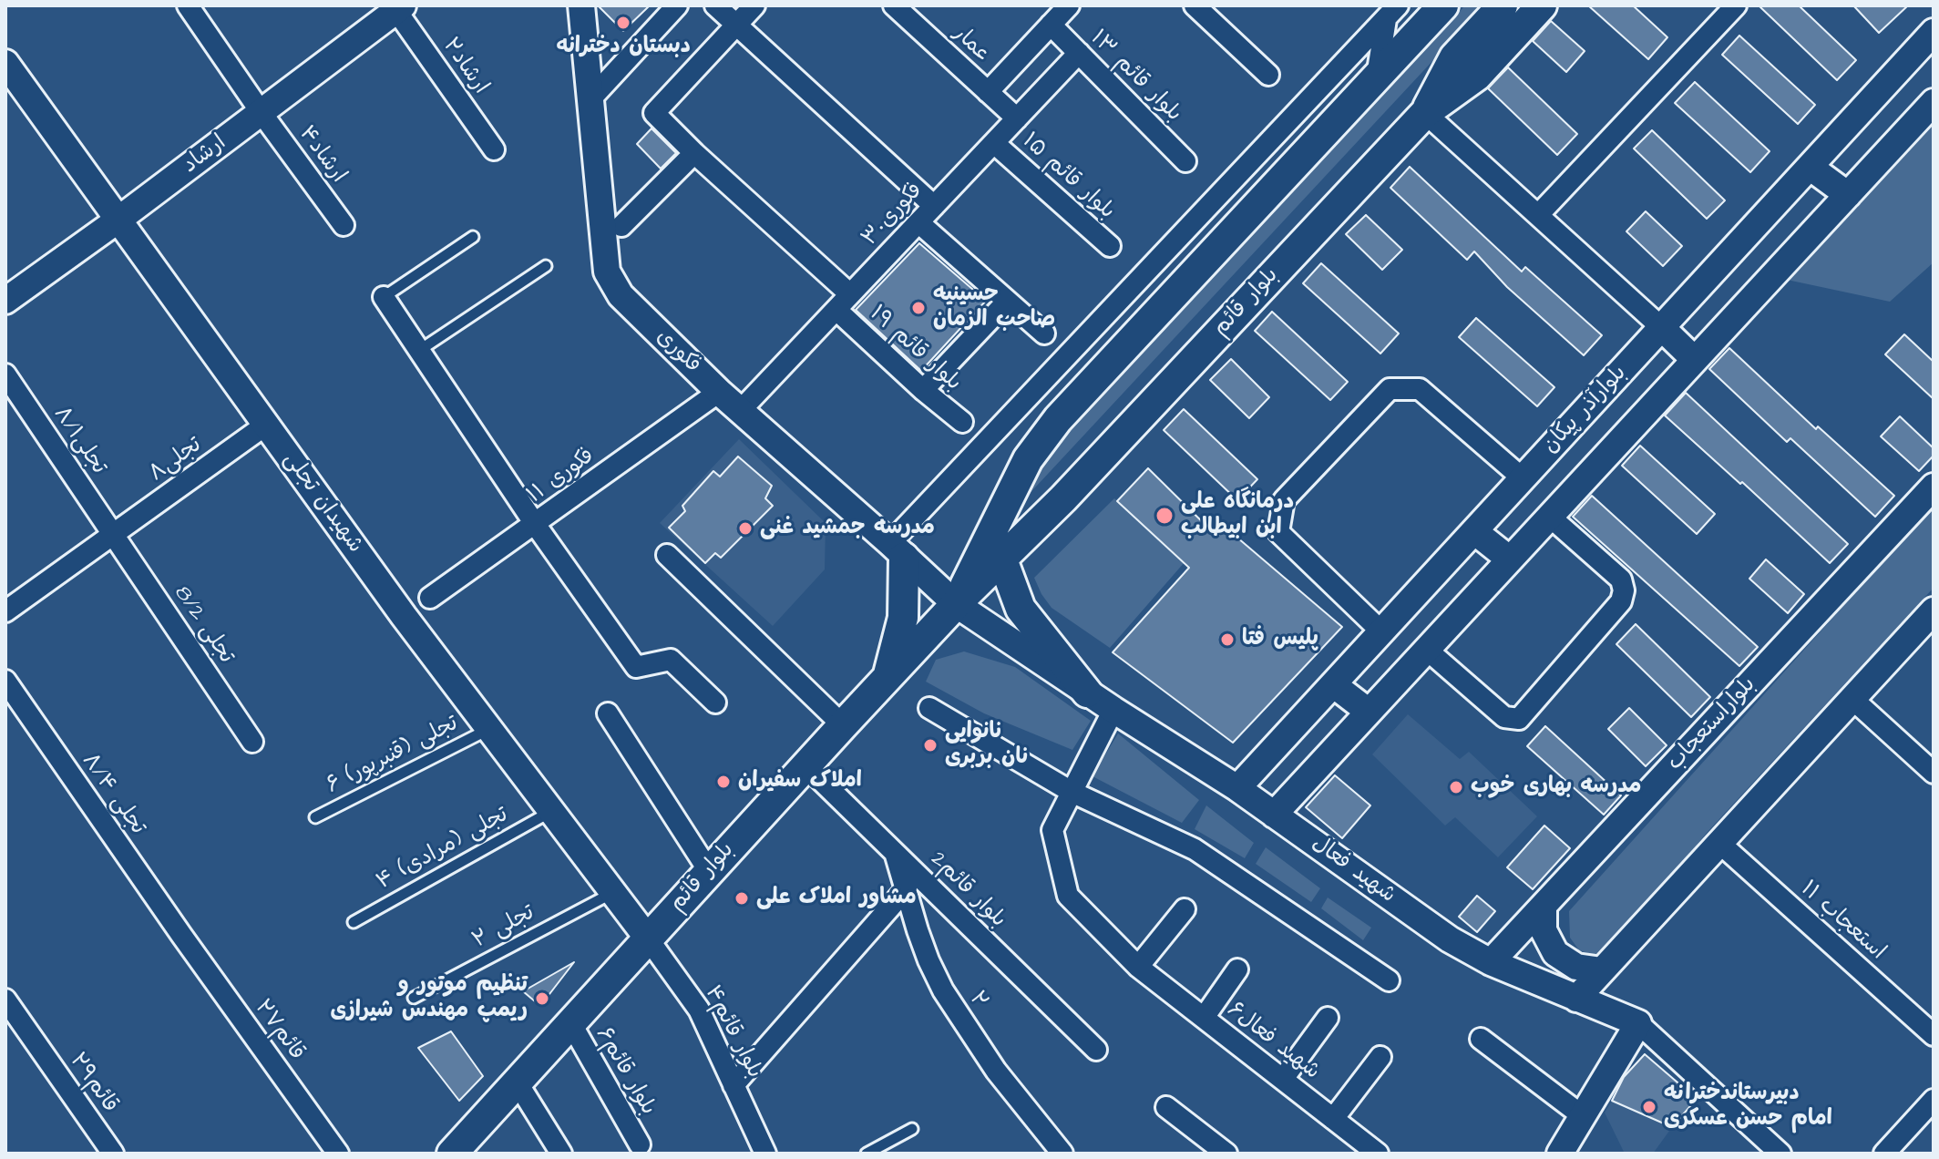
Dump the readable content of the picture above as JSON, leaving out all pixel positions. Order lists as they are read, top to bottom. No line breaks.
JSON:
{"streets":{"main road":["بلوار قائم"],"street":["عمار","۲ارشاد","بلوار قائم ۱۳","ارشاد","۴ارشاد","بلوار قائم ۱۵","فکوری۳۰","بلوار قائم ۱۹","فکوری","بلوارآذر پیکان","تجلی۸/۱","تجلی۸","فکوری ۱۱","شهیدان تجلی","8/2 تجلی","بلواراستعجاب","۸/۴ تجلی","شهید فعال","2بلوار قائم","استعجاب ۱۱","۲","قائم۲۷","بلوار قائم۴","شهید فعال۶","بلوار قائم۶","قائم۲۹"],"lane":["۶ تجلی (قنبرپور)","۴ تجلی (مرادی)","۲ تجلی"]},"crossings":[["عمار","فکوری۳۰"],["۲ارشاد","ارشاد"],["بلوار قائم ۱۳","فکوری۳۰"],["ارشاد","۴ارشاد"],["ارشاد","شهیدان تجلی"],["بلوار قائم ۱۵","فکوری۳۰"],["فکوری۳۰","بلوار قائم ۱۹"],["فکوری۳۰","فکوری"],["بلوار قائم","فکوری"],["بلوار قائم","شهیدان تجلی"],["بلوار قائم","شهید فعال"],["بلوار قائم","2بلوار قائم"],["بلوار قائم","بلوار قائم۴"],["بلوار قائم","بلوار قائم۶"],["فکوری","فکوری ۱۱"],["فکوری","شهید فعال"],["بلوارآذر پیکان","شهید فعال"],["تجلی۸/۱","تجلی۸"],["تجلی۸/۱","8/2 تجلی"],["تجلی۸","شهیدان تجلی"],["تجلی۸","8/2 تجلی"],["شهیدان تجلی","۶ تجلی (قنبرپور)"],["شهیدان تجلی","۴ تجلی (مرادی)"],["شهیدان تجلی","۲ تجلی"],["شهیدان تجلی","بلوار قائم۴"],["بلواراستعجاب","شهید فعال"],["۸/۴ تجلی","قائم۲۷"],["شهید فعال","شهید فعال۶"],["2بلوار قائم","۲"]],"places":["دبستان دخترانه","حسینیه صاحب الزمان","درمانگاه علی ابن ابیطالب","مدرسه جمشید غنی","پلیس فتا","نانوایی نان بربری","املاک سفیران","مدرسه بهاری خوب","مشاور املاک علی","تنظیم موتور و ریمپ مهندس شیرازی","دبیرستاندخترانه امام حسن عسکری"]}
